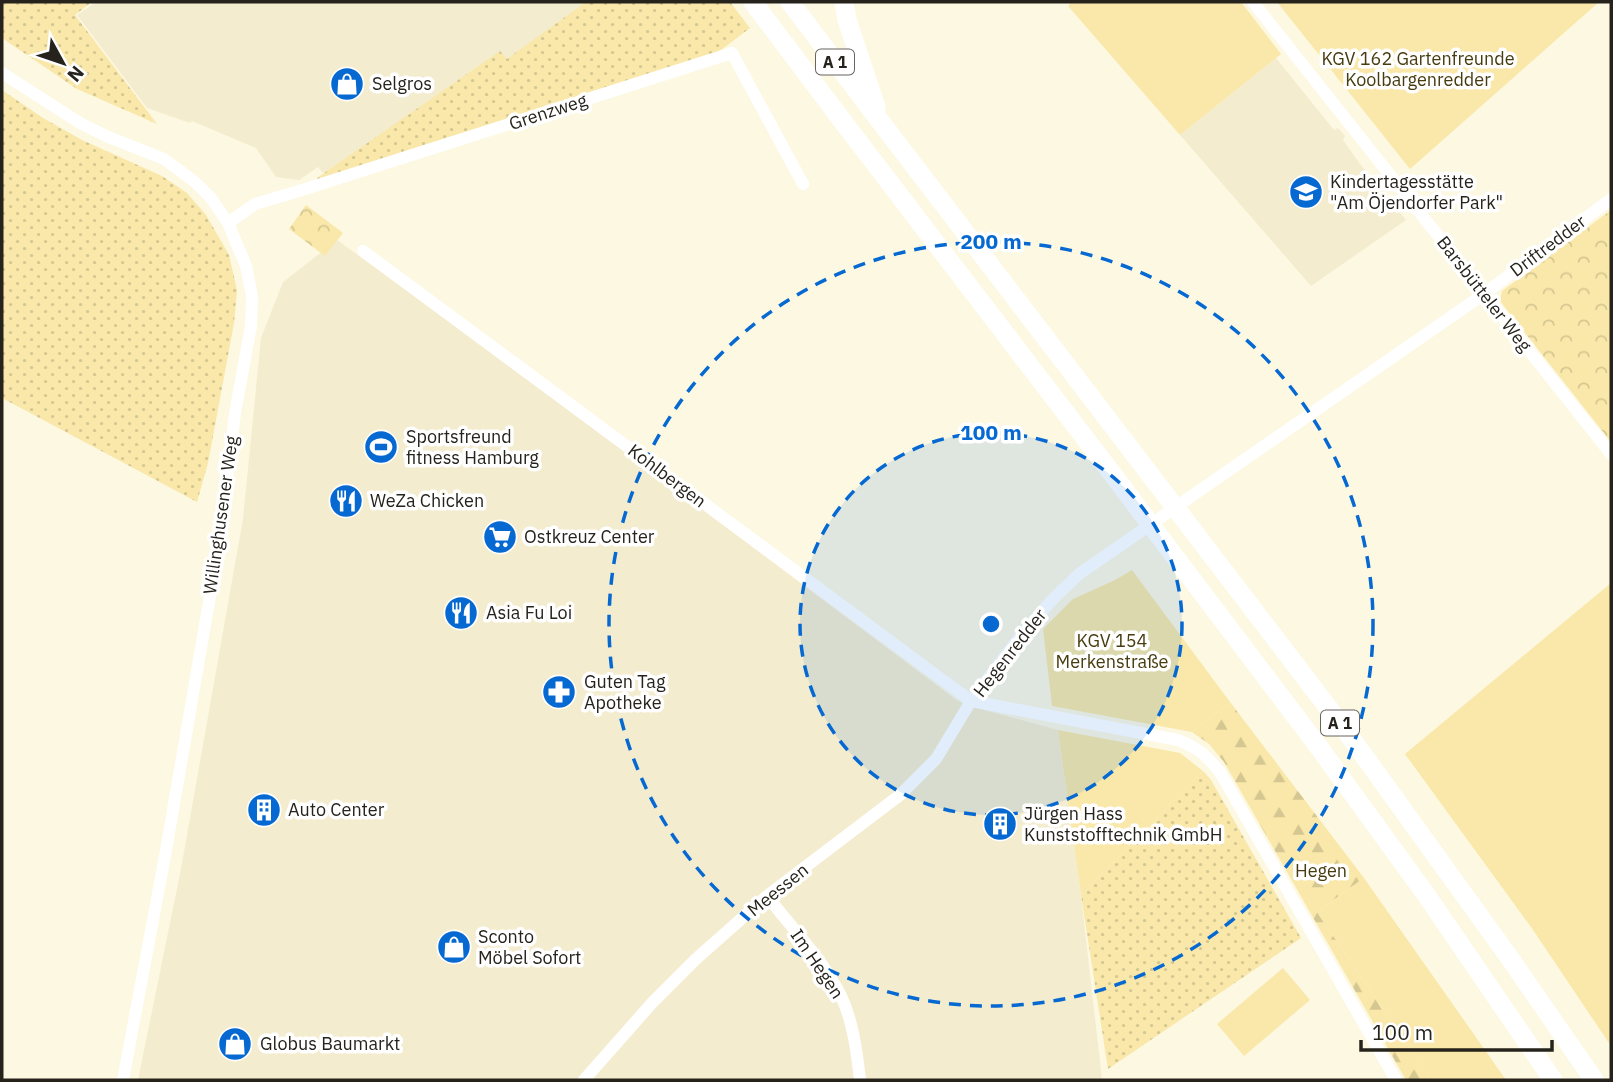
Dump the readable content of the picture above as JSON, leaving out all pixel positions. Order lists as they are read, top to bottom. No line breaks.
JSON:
{"streets":{"highway":["A 1"],"street":["Grenzweg","Driftredder","Barsbütteler Weg","Kohlbergen","Willinghusener Weg","Hegenredder","Meessen","Im Hegen"]},"crossings":[["Grenzweg","Willinghusener Weg"],["Driftredder","Barsbütteler Weg"],["Driftredder","Hegenredder"],["Barsbütteler Weg","Hegenredder"],["Kohlbergen","Hegenredder"],["Kohlbergen","Meessen"],["Hegenredder","Meessen"],["Meessen","Im Hegen"]],"parks":["KGV 162 Gartenfreunde Koolbargenredder","KGV 154 Merkenstraße","Hegen"],"places":{"shop":["Selgros","Sconto Möbel Sofort","Globus Baumarkt"],"school or university":["Kindertagesstätte \"Am Öjendorfer Park\""],"sports":["Sportsfreund fitness Hamburg"],"restaurant":["WeZa Chicken","Asia Fu Loi"],"supermarket":["Ostkreuz Center"],"pharmacy":["Guten Tag Apotheke"],"building":["Auto Center","Jürgen Hass Kunststofftechnik GmbH"]},"scale_bar":"100 m","north":"bottom right","rings":["200 m","100 m"]}
